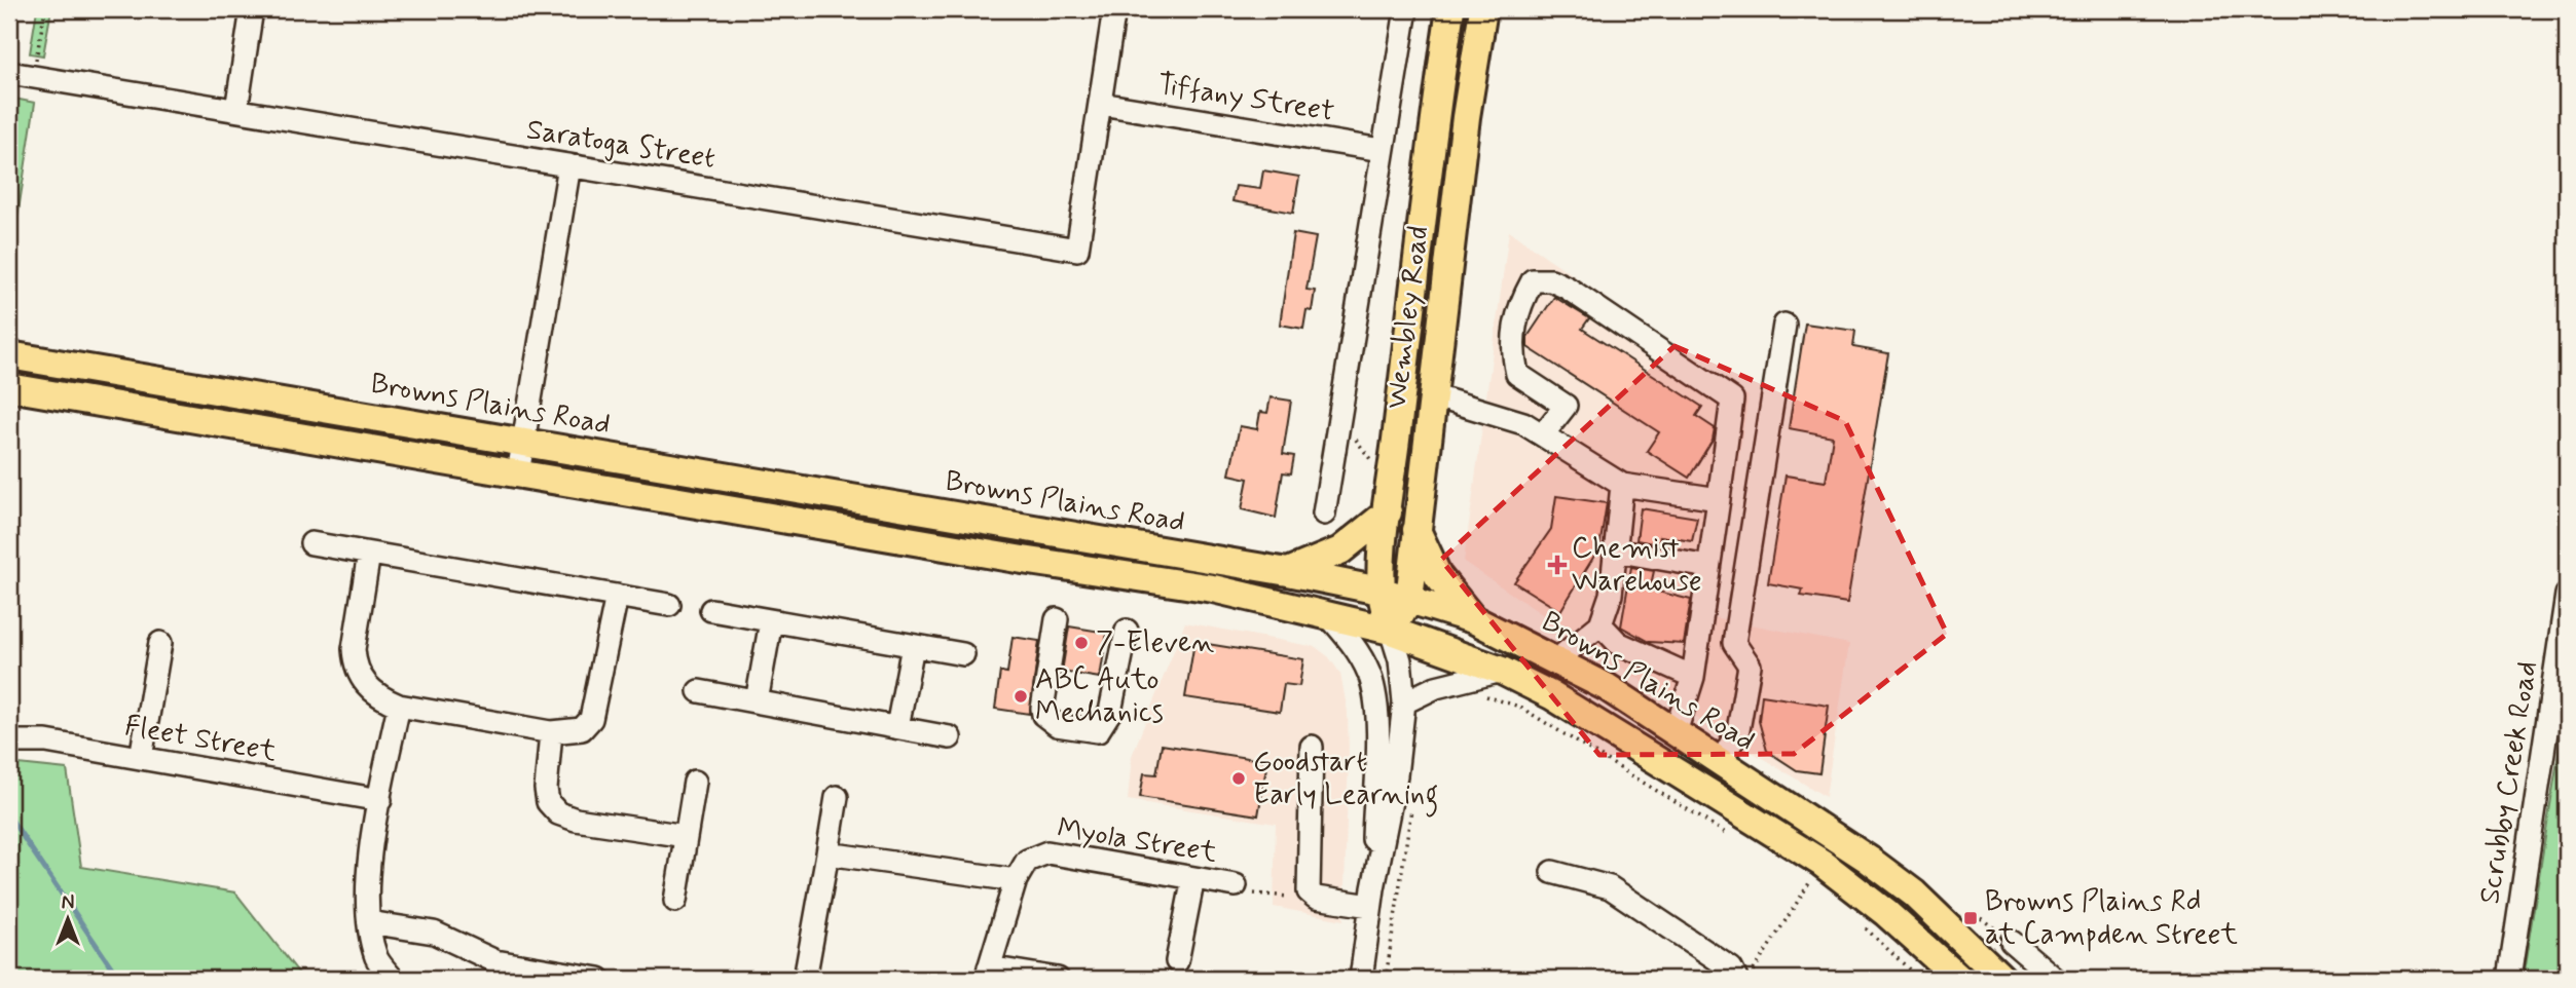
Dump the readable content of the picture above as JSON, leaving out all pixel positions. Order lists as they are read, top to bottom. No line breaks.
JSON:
{"streets":{"main road":["Wembley Road","Browns Plains Road"],"street":["Tiffany Street","Saratoga Street","Fleet Street","Scrubby Creek Road","Myola Street"]},"crossings":[["Tiffany Street","Saratoga Street"],["Tiffany Street","Wembley Road"],["Wembley Road","Browns Plains Road"]],"places":{"health":["Chemist Warehouse"],"other":["7-Eleven","ABC Auto Mechanics","Goodstart Early Learning"],"transit":["Browns Plains Rd at Campden Street"]},"north":"top"}
